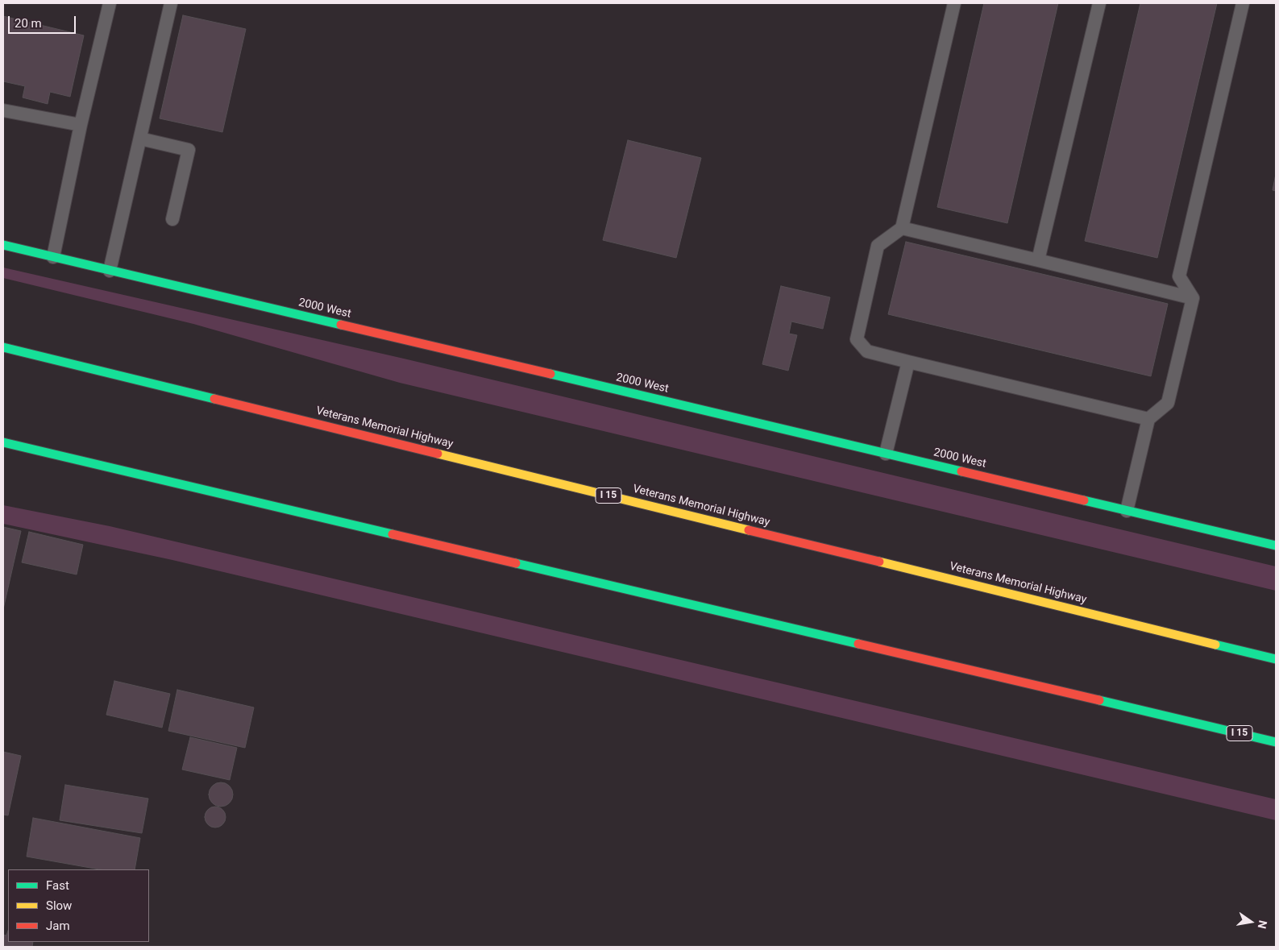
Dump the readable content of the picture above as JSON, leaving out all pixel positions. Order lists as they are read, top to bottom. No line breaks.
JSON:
{"streets":{"main road":["2000 West","Veterans Memorial Highway","I 15"]},"legend":["Fast","Slow","Jam"],"scale_bar":"20 m","north":"right"}
